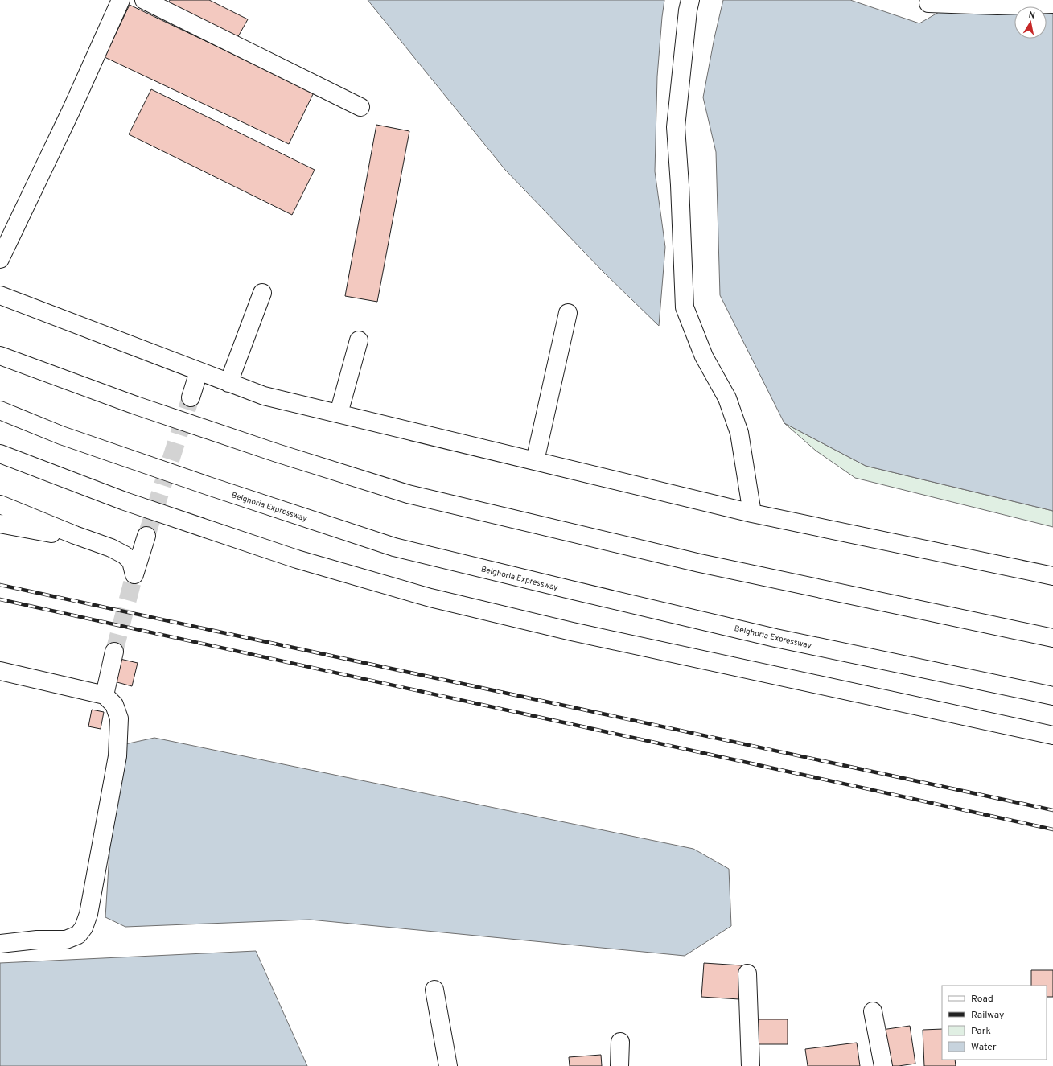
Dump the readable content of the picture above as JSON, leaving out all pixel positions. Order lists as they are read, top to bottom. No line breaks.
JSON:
{"streets":{"main road":["Belghoria Expressway"]},"legend":["Road","Railway","Park","Water"],"north":"top"}
